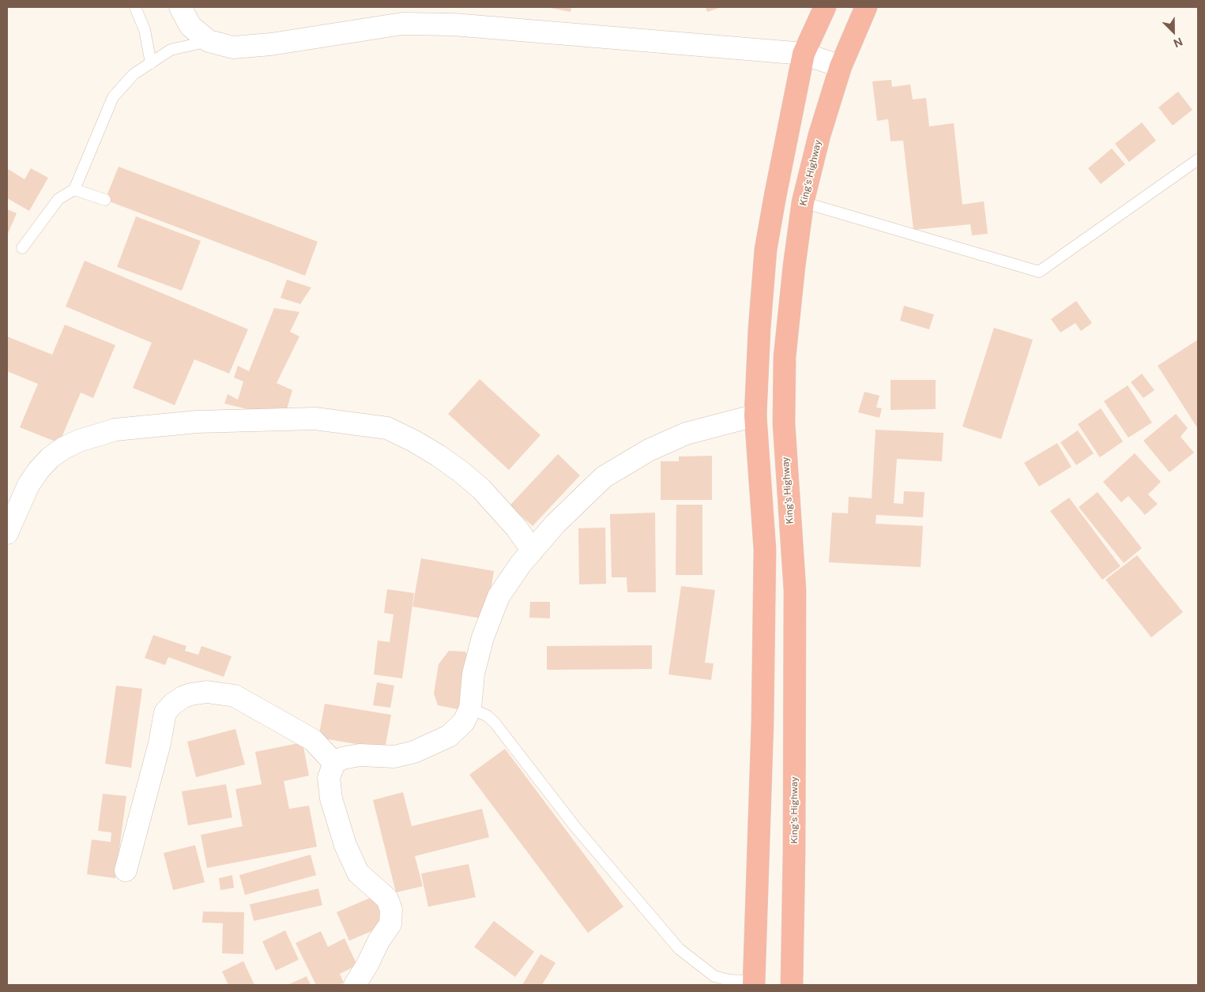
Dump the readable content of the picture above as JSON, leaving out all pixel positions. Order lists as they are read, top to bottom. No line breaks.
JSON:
{"streets":{"highway":["King's Highway"]},"north":"bottom right"}
